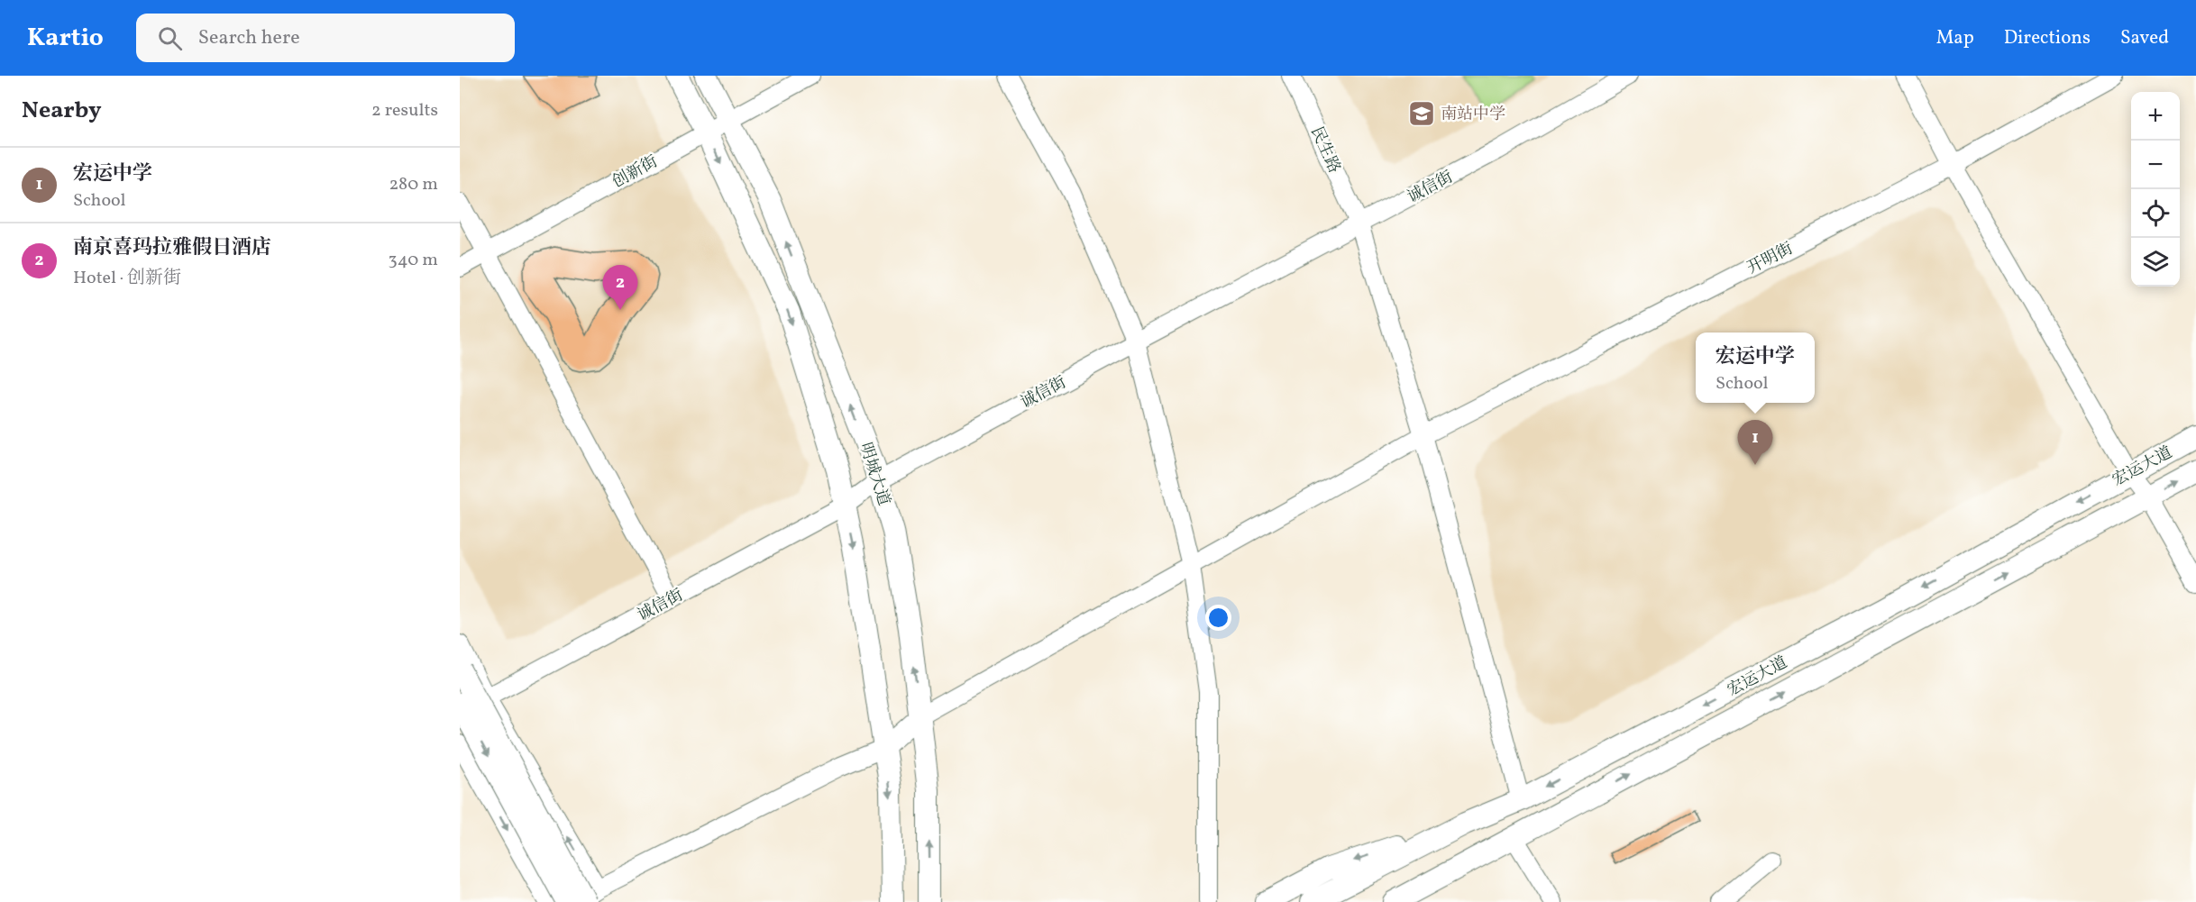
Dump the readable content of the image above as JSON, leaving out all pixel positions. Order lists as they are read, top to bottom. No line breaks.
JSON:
{"streets":{"main road":["宏运大道","明城大道"],"street":["民生路","创新街","诚信街","开明街"]},"crossings":[["民生路","诚信街"],["民生路","开明街"],["民生路","宏运大道"],["创新街","明城大道"],["诚信街","明城大道"],["开明街","明城大道"]],"places":{"school or university":["南站中学"]},"page":{"header":"Kartio","search":"Search here","nav":["Map","Directions","Saved"],"heading":["Nearby","2 results"],"map_buttons":["+","−"],"list":[{"mark":"1","name":"宏运中学","note":"School","value":"280 m"},{"mark":"2","name":"南京喜玛拉雅假日酒店","note":"Hotel · 创新街","value":"340 m"}],"pins":["2","1"],"popup":["宏运中学","School"]}}
